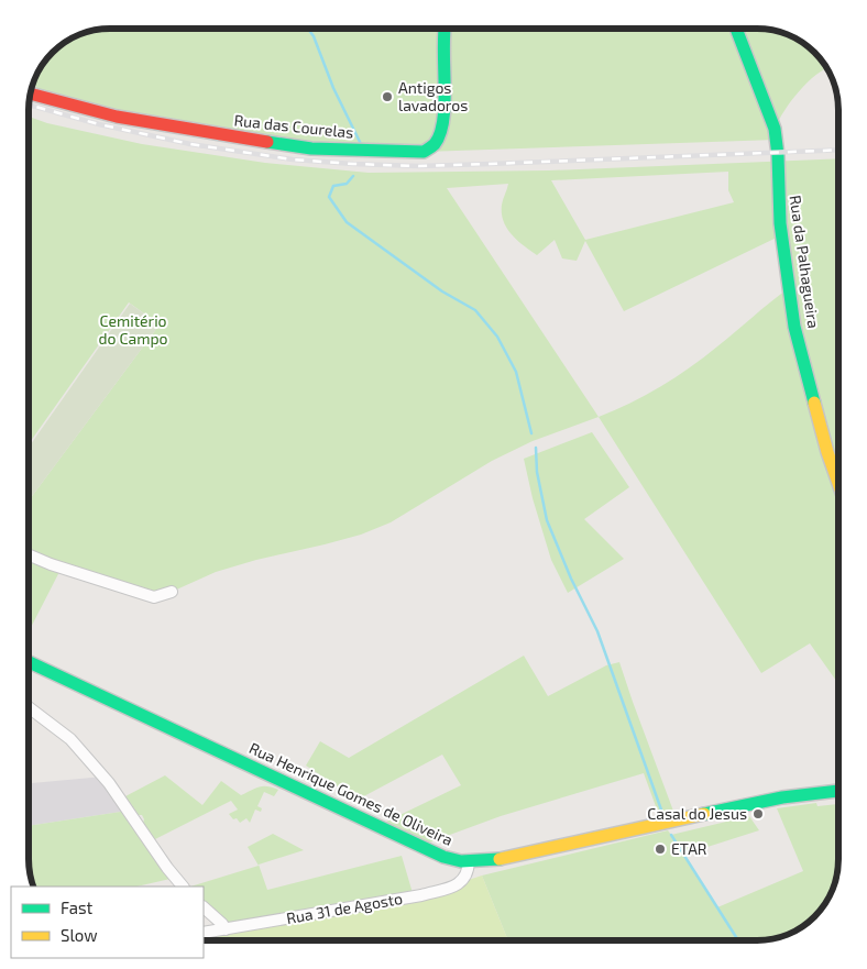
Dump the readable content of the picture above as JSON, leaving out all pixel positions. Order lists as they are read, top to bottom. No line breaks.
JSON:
{"streets":{"street":["Rua das Courelas","Rua da Palhagueira","Rua Henrique Gomes de Oliveira","Rua 31 de Agosto"]},"crossings":[["Rua Henrique Gomes de Oliveira","Rua 31 de Agosto"]],"parks":["Cemitério do Campo"],"places":["Antigos lavadoros","Casal do Jesus","ETAR"],"legend":["Fast","Slow"]}
